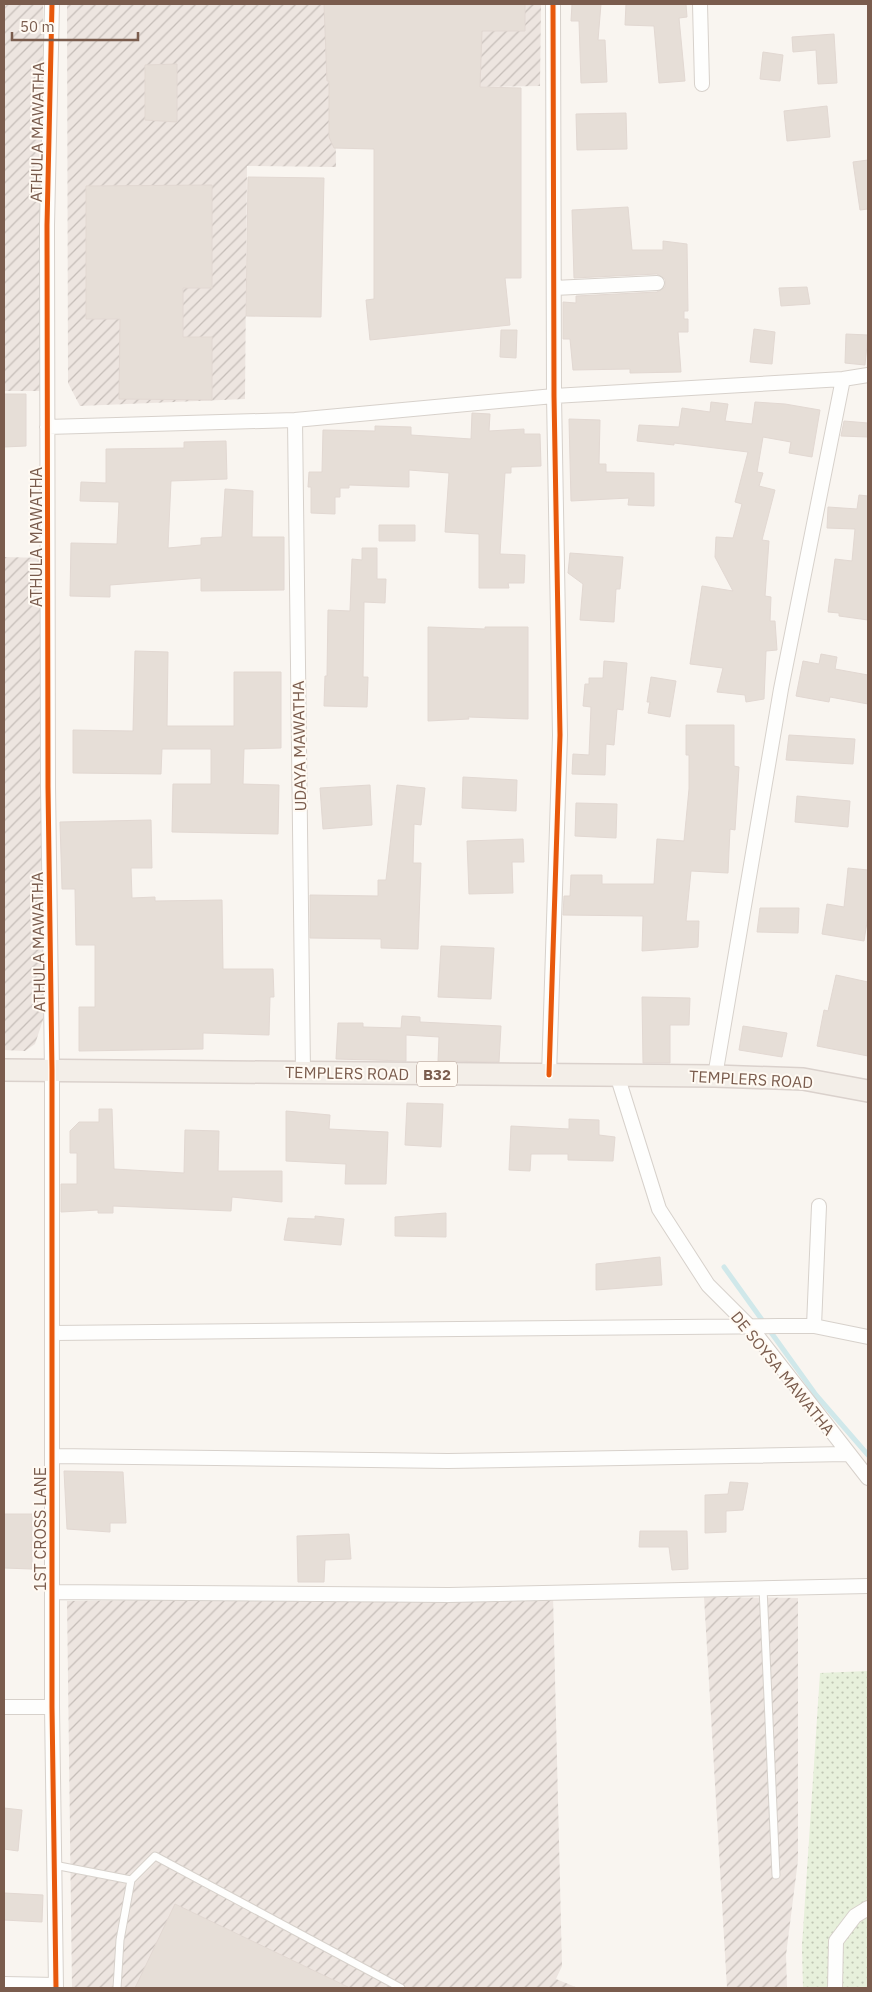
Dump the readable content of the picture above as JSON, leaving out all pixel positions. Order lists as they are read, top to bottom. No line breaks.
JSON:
{"streets":{"main road":["TEMPLERS ROAD","B32"],"street":["ATHULA MAWATHA","UDAYA MAWATHA","DE SOYSA MAWATHA","1ST CROSS LANE"]},"crossings":[["ATHULA MAWATHA","TEMPLERS ROAD"],["ATHULA MAWATHA","1ST CROSS LANE"],["UDAYA MAWATHA","TEMPLERS ROAD"],["TEMPLERS ROAD","DE SOYSA MAWATHA"],["TEMPLERS ROAD","1ST CROSS LANE"]],"scale_bar":"50 m"}
